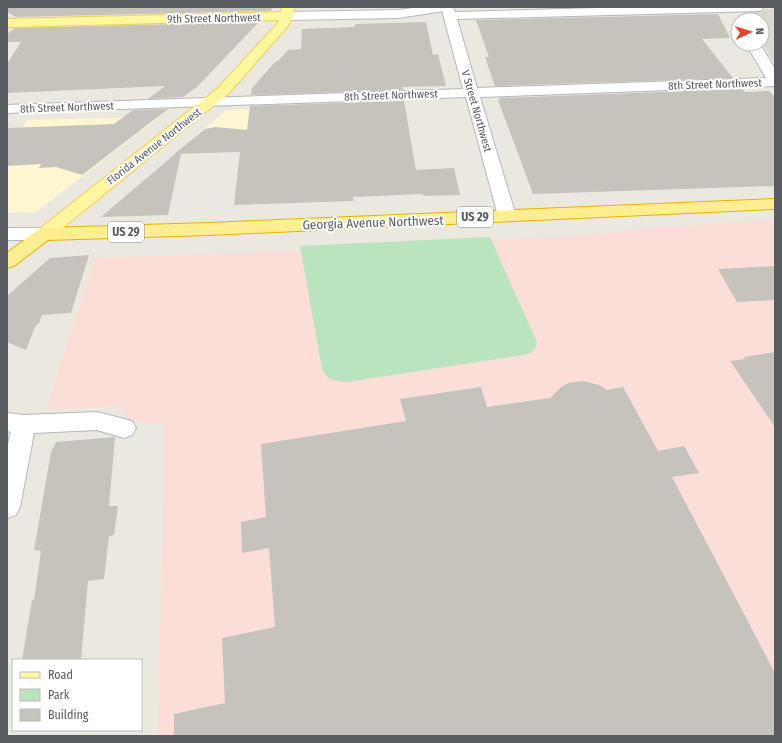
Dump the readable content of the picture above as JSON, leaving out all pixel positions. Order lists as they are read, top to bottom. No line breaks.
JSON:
{"streets":{"highway":["Florida Avenue Northwest","US 29","Georgia Avenue Northwest"],"main road":["9th Street Northwest"],"street":["8th Street Northwest","V Street Northwest"]},"crossings":[["9th Street Northwest","V Street Northwest"],["9th Street Northwest","Florida Avenue Northwest"],["8th Street Northwest","V Street Northwest"],["8th Street Northwest","Florida Avenue Northwest"],["V Street Northwest","Georgia Avenue Northwest"],["Florida Avenue Northwest","Georgia Avenue Northwest"]],"legend":["Road","Park","Building"],"north":"right"}
